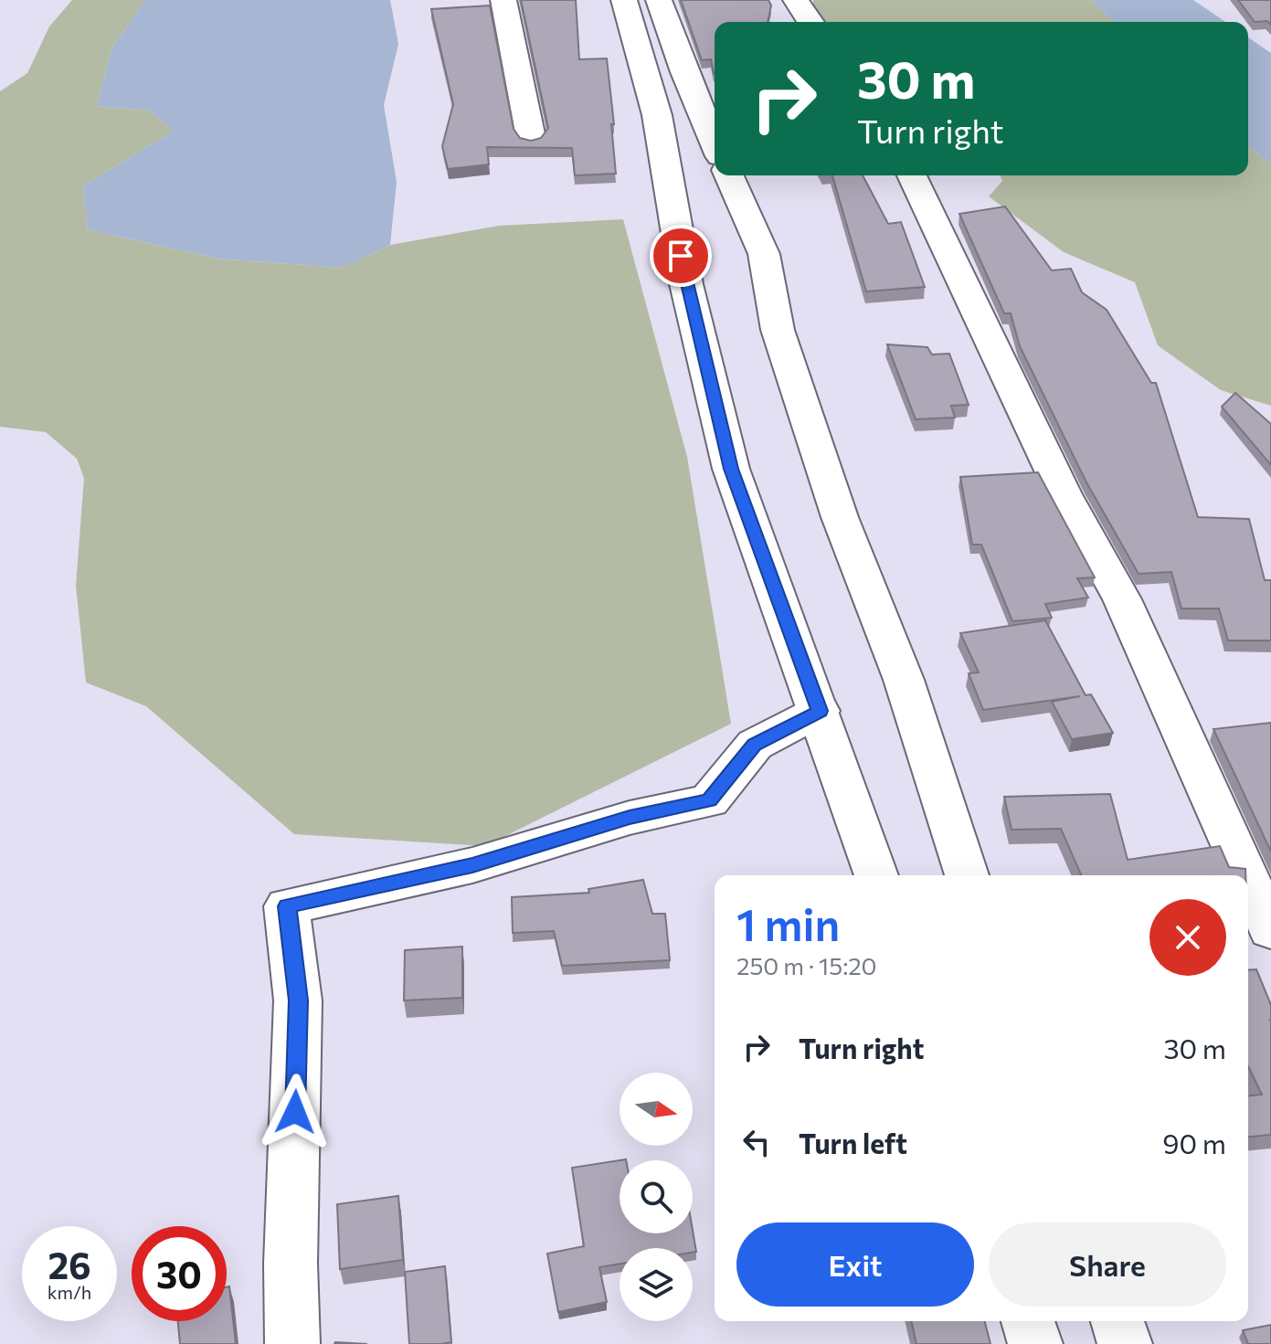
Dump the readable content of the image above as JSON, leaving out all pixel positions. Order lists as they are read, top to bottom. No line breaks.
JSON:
{"north":"right","page":{"turn":["30 m","Turn right"],"heading":["1 min","250 m · 15:20"],"list":[{"name":"Turn right","value":"30 m"},{"name":"Turn left","value":"90 m"}],"buttons":["Exit","Share"],"speed":"26 km/h","limit":"30"}}
